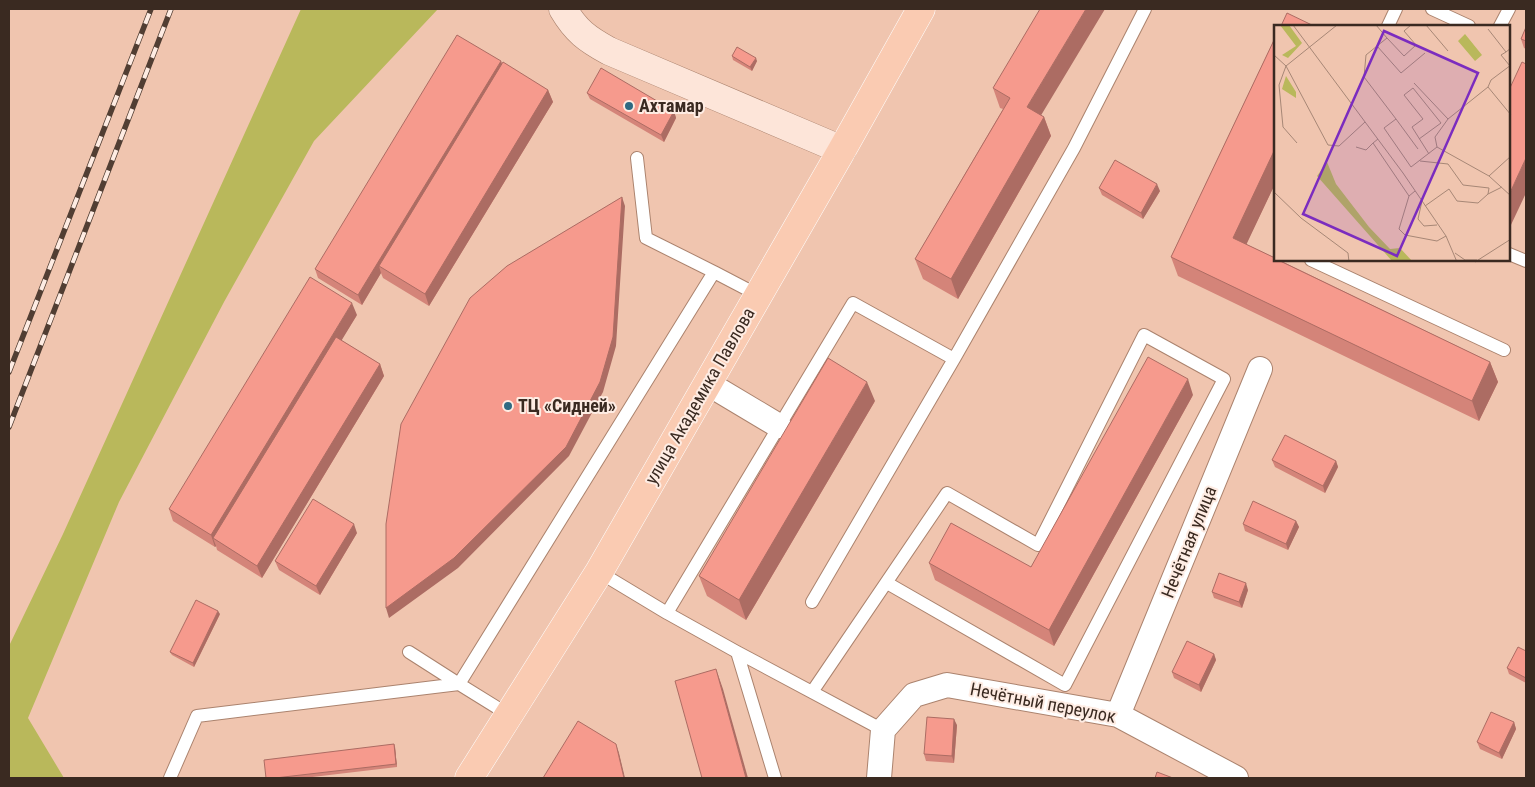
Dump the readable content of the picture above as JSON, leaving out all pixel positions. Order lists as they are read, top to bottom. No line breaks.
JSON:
{"streets":{"main road":["улица Академика Павлова"],"street":["Нечётная улица","Нечётный переулок"]},"crossings":[["Нечётная улица","Нечётный переулок"]],"places":["Ахтамар","ТЦ «Сидней»"]}
